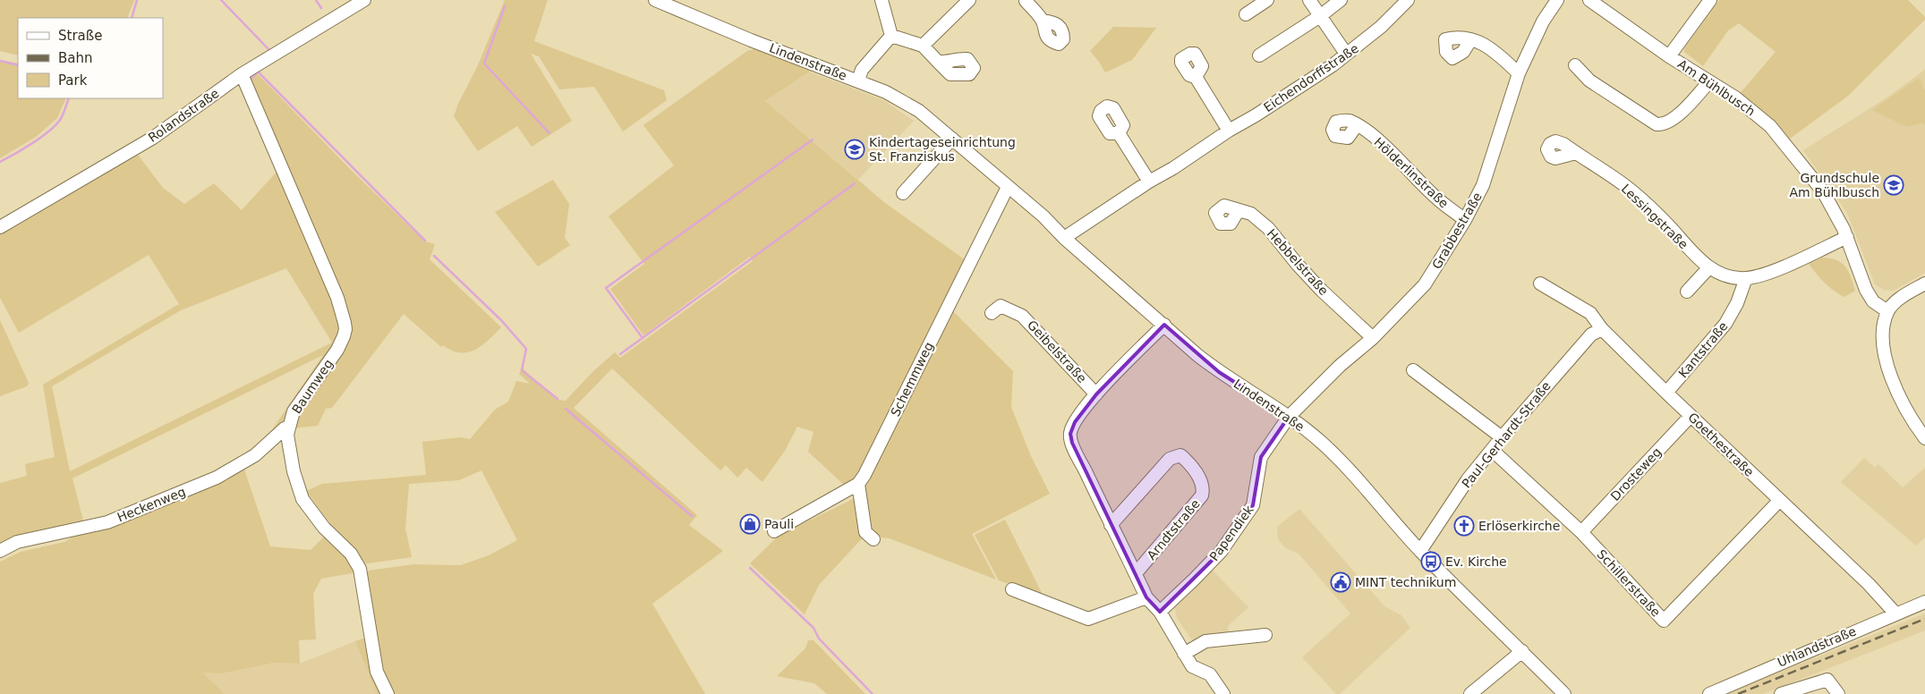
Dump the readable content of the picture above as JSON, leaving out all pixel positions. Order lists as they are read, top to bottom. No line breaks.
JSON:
{"streets":{"street":["Lindenstraße","Eichendorffstraße","Am Bühlbusch","Rolandstraße","Hölderlinstraße","Lessingstraße","Grabbestraße","Hebbelstraße","Kantstraße","Geibelstraße","Schemmweg","Baumweg","Paul-Gerhardt-Straße","Goethestraße","Drosteweg","Heckenweg","Arndtstraße","Papendiek","Schillerstraße","Uhlandstraße"]},"crossings":[["Lindenstraße","Eichendorffstraße"],["Lindenstraße","Grabbestraße"],["Lindenstraße","Geibelstraße"],["Lindenstraße","Schemmweg"],["Lindenstraße","Paul-Gerhardt-Straße"],["Lindenstraße","Papendiek"],["Am Bühlbusch","Lessingstraße"],["Rolandstraße","Baumweg"],["Hölderlinstraße","Grabbestraße"],["Lessingstraße","Kantstraße"],["Grabbestraße","Hebbelstraße"],["Grabbestraße","Papendiek"],["Kantstraße","Goethestraße"],["Geibelstraße","Arndtstraße"],["Baumweg","Heckenweg"],["Paul-Gerhardt-Straße","Goethestraße"],["Paul-Gerhardt-Straße","Schillerstraße"],["Goethestraße","Drosteweg"],["Goethestraße","Schillerstraße"],["Goethestraße","Uhlandstraße"],["Drosteweg","Schillerstraße"],["Arndtstraße","Papendiek"]],"places":{"school or university":["Kindertageseinrichtung St. Franziskus","Grundschule Am Bühlbusch"],"shop":["Pauli"],"church":["Erlöserkirche"],"bus stop":["Ev. Kirche"],"public building":["MINT technikum"]},"legend":["Straße","Bahn","Park"]}
